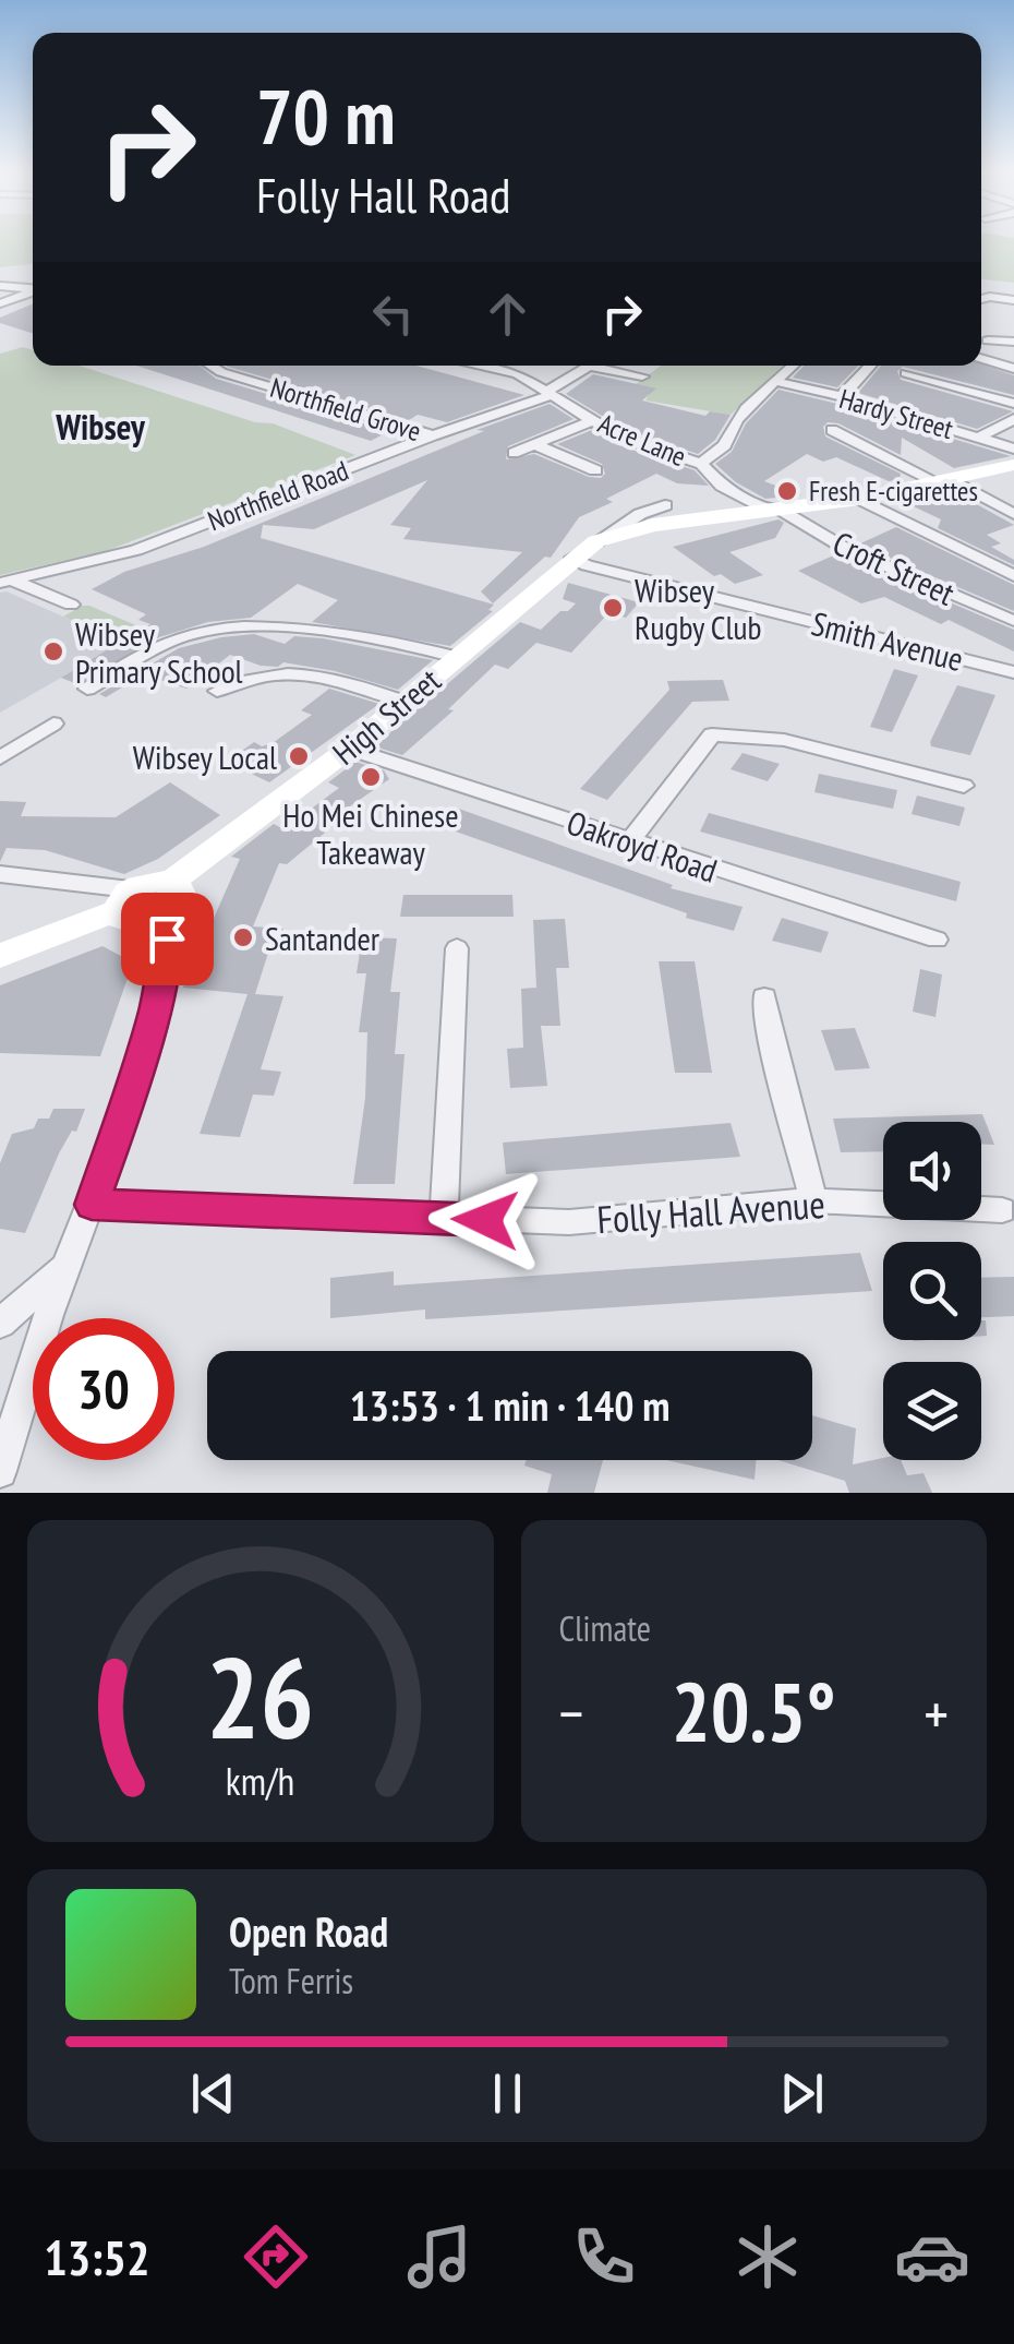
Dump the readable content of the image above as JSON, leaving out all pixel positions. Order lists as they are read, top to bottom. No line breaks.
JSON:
{"streets":{"main road":["High Street"],"street":["Northfield Grove","Hardy Street","Acre Lane","Northfield Road","Croft Street","Smith Avenue","Oakroyd Road","Folly Hall Avenue"]},"crossings":[["Northfield Grove","Northfield Road"],["Acre Lane","Northfield Road"],["Acre Lane","Croft Street"],["Acre Lane","High Street"],["Croft Street","High Street"],["Smith Avenue","High Street"],["High Street","Oakroyd Road"]],"districts":["Wibsey"],"places":["Fresh E-cigarettes","Wibsey Rugby Club","Wibsey Primary School","Wibsey Local","Ho Mei Chinese Takeaway","Santander"],"page":{"turn":["70 m","Folly Hall Road"],"limit":"30","trip":"13:53 · 1 min · 140 m","tile":"Climate","heat":["−","20.5°","+"],"song":["Open Road","Tom Ferris"],"tabs":"13:52","gauge":["26","km/h"]}}
